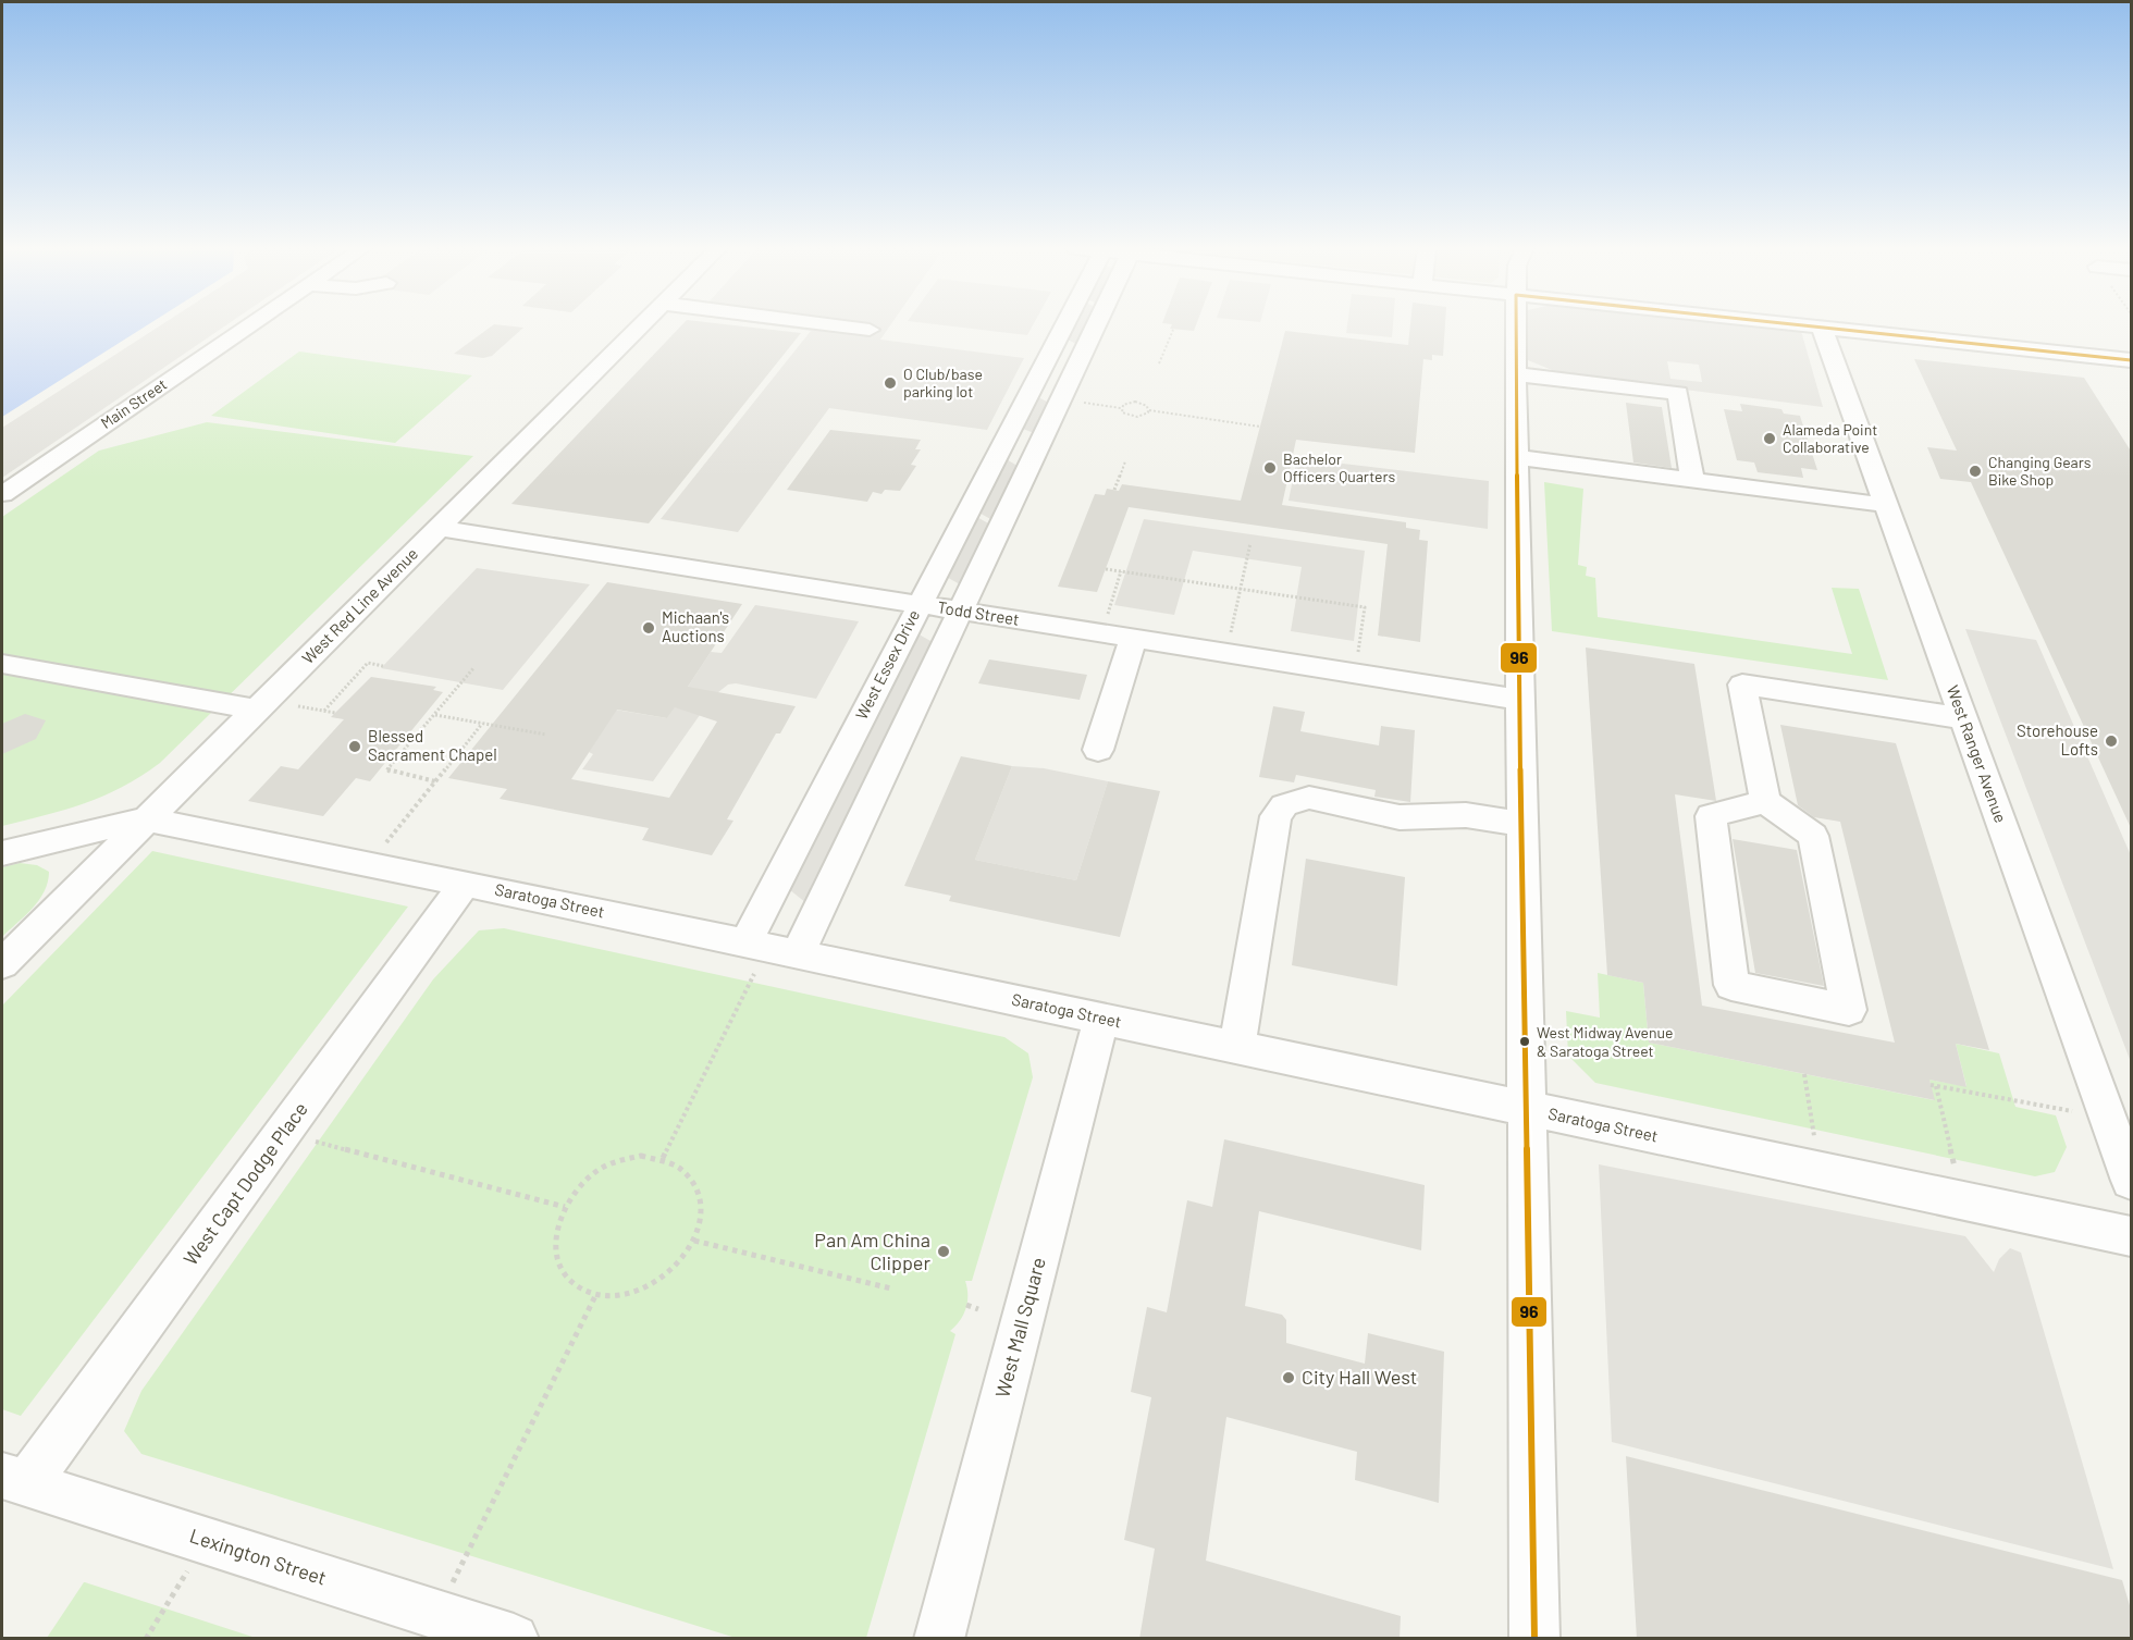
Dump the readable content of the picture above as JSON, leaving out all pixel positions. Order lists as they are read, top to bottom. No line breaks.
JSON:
{"streets":{"street":["Main Street","West Red Line Avenue","Todd Street","West Essex Drive","West Ranger Avenue","Saratoga Street","West Capt Dodge Place","West Mall Square","Lexington Street"]},"crossings":[["West Red Line Avenue","Todd Street"],["West Red Line Avenue","Saratoga Street"],["Todd Street","West Essex Drive"],["West Essex Drive","Saratoga Street"],["Saratoga Street","West Capt Dodge Place"],["Saratoga Street","West Mall Square"],["West Capt Dodge Place","Lexington Street"]],"places":["O Club/base parking lot","Alameda Point Collaborative","Bachelor Officers Quarters","Changing Gears Bike Shop","Michaan's Auctions","Storehouse Lofts","Blessed Sacrament Chapel","West Midway Avenue & Saratoga Street","Pan Am China Clipper","City Hall West"],"lines":["transit line 96"]}
